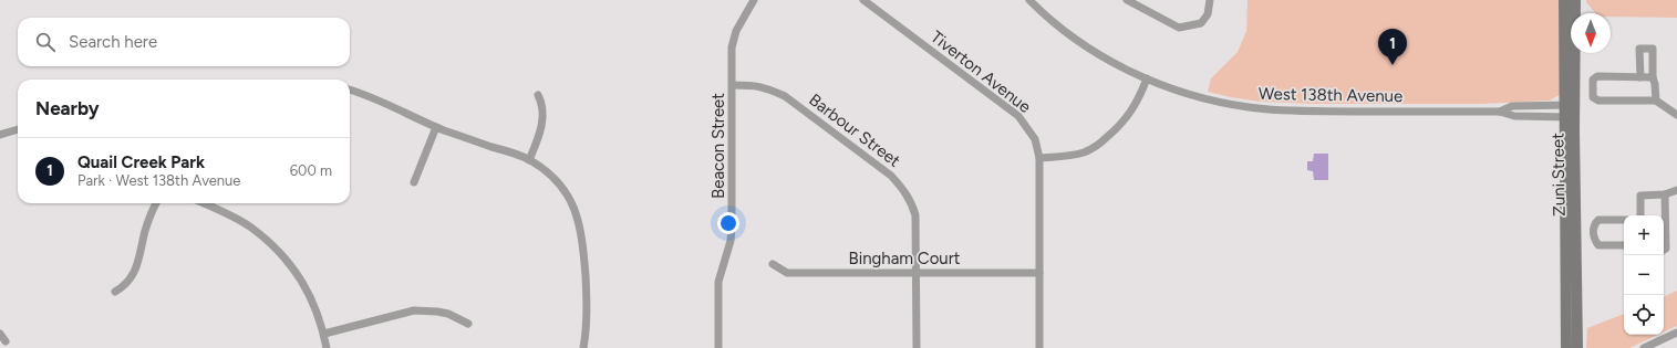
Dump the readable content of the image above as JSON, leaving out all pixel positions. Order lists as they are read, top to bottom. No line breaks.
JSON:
{"streets":{"main road":["Zuni Street"],"street":["Tiverton Avenue","West 138th Avenue","Barbour Street","Beacon Street","Bingham Court"]},"crossings":[["Tiverton Avenue","Bingham Court"],["West 138th Avenue","Zuni Street"],["Barbour Street","Beacon Street"],["Barbour Street","Bingham Court"]],"north":"bottom","page":{"search":"Search here","pins":"1","heading":"Nearby","list":[{"mark":"1","name":"Quail Creek Park","note":"Park · West 138th Avenue","value":"600 m"}],"map_buttons":["+","−"]}}
